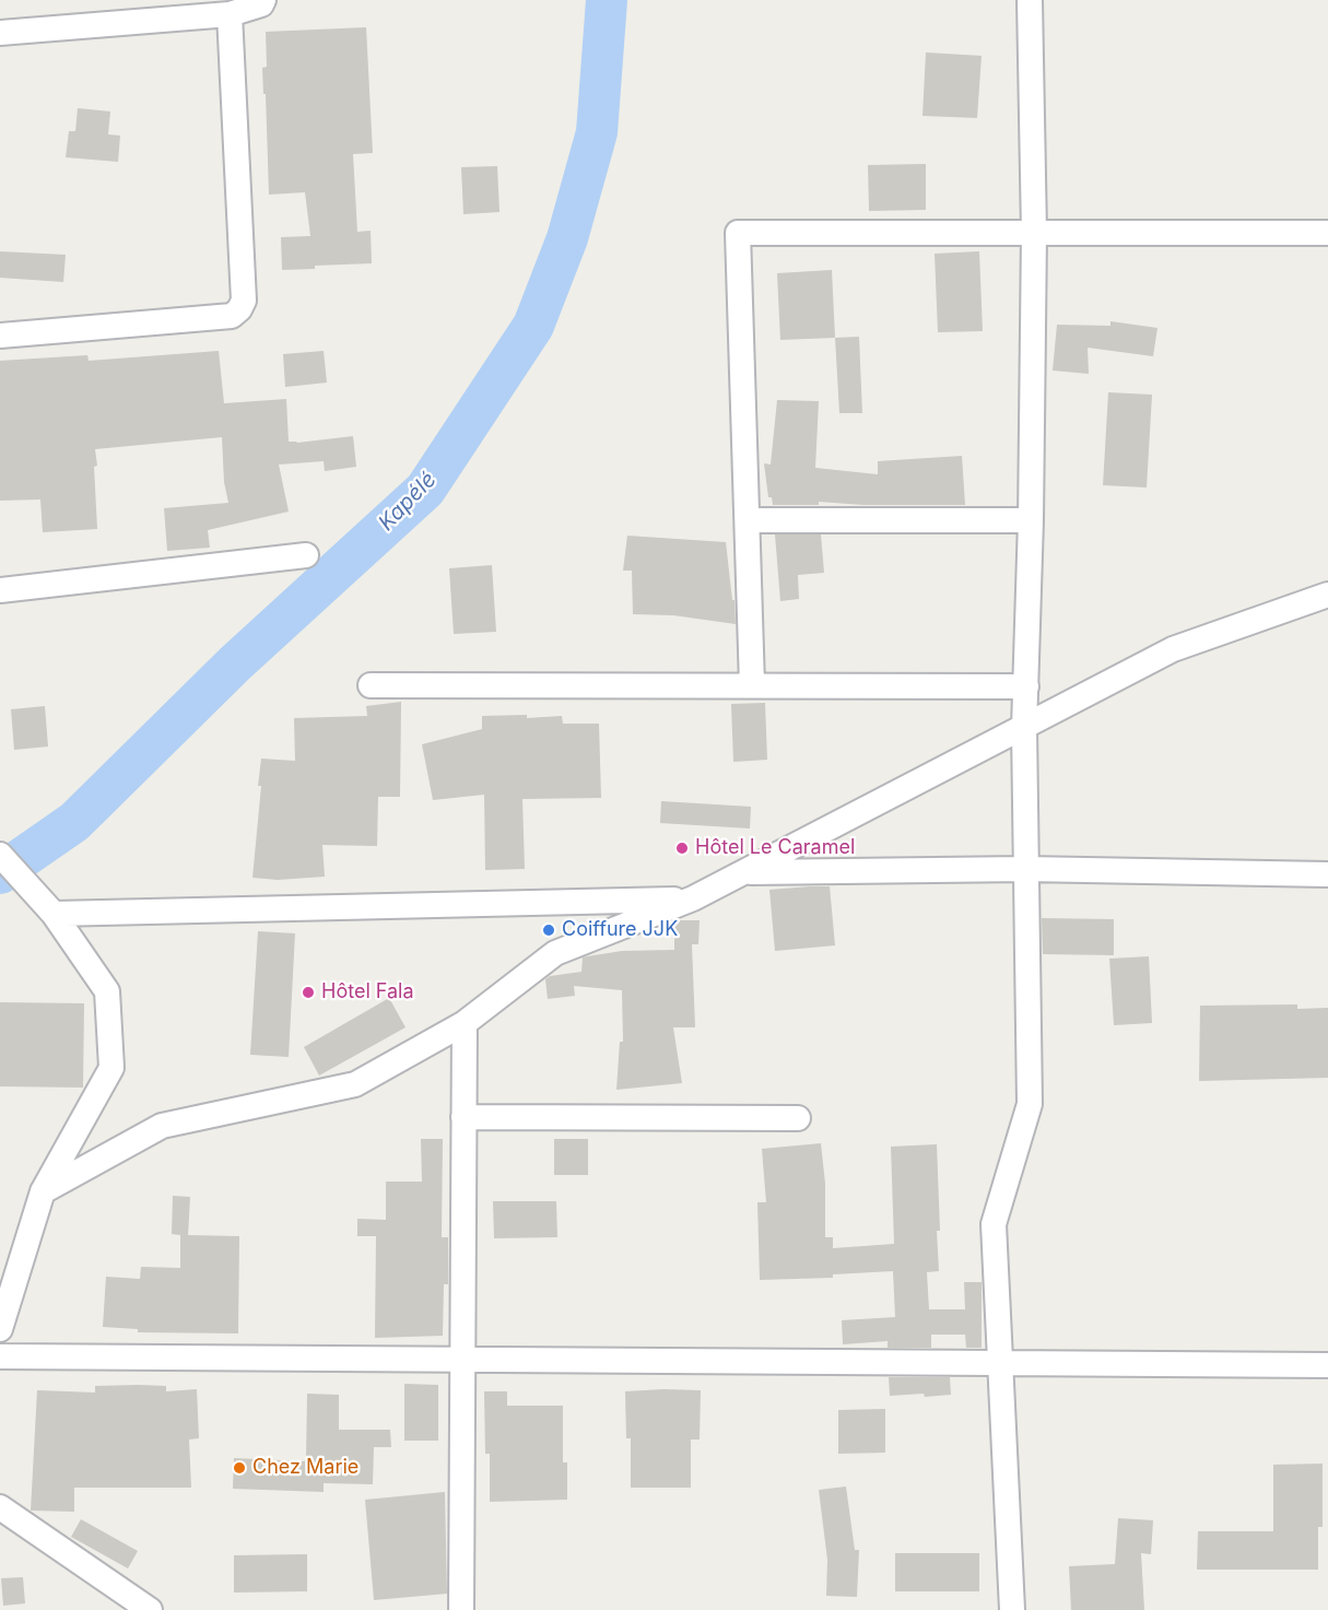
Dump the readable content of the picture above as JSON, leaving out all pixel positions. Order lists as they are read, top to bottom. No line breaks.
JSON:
{"water":["Kapélé"],"places":["Hôtel Le Caramel","Coiffure JJK","Hôtel Fala","Chez Marie"]}
